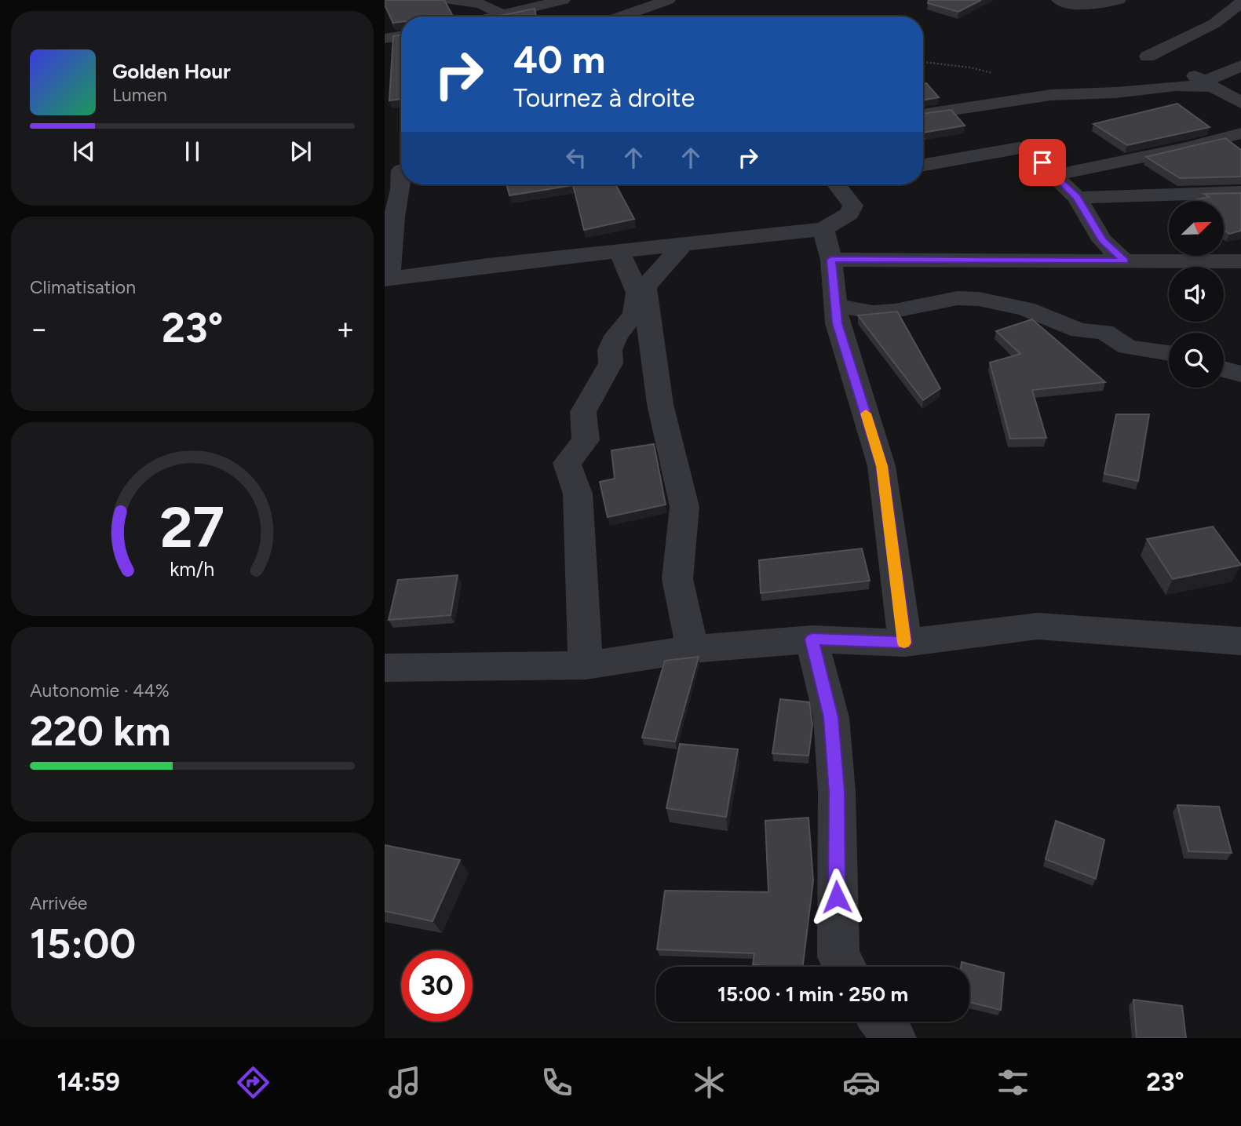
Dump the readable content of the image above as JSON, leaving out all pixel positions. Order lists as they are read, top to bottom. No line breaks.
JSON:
{"north":"top right","page":{"turn":["40 m","Tournez à droite"],"song":["Golden Hour","Lumen"],"tile":["Climatisation",["Autonomie · 44%","220 km"],["Arrivée","15:00"]],"heat":["−","23°","+"],"limit":"30","trip":"15:00 · 1 min · 250 m","tabs":["14:59","23°"],"gauge":["27","km/h"]}}
